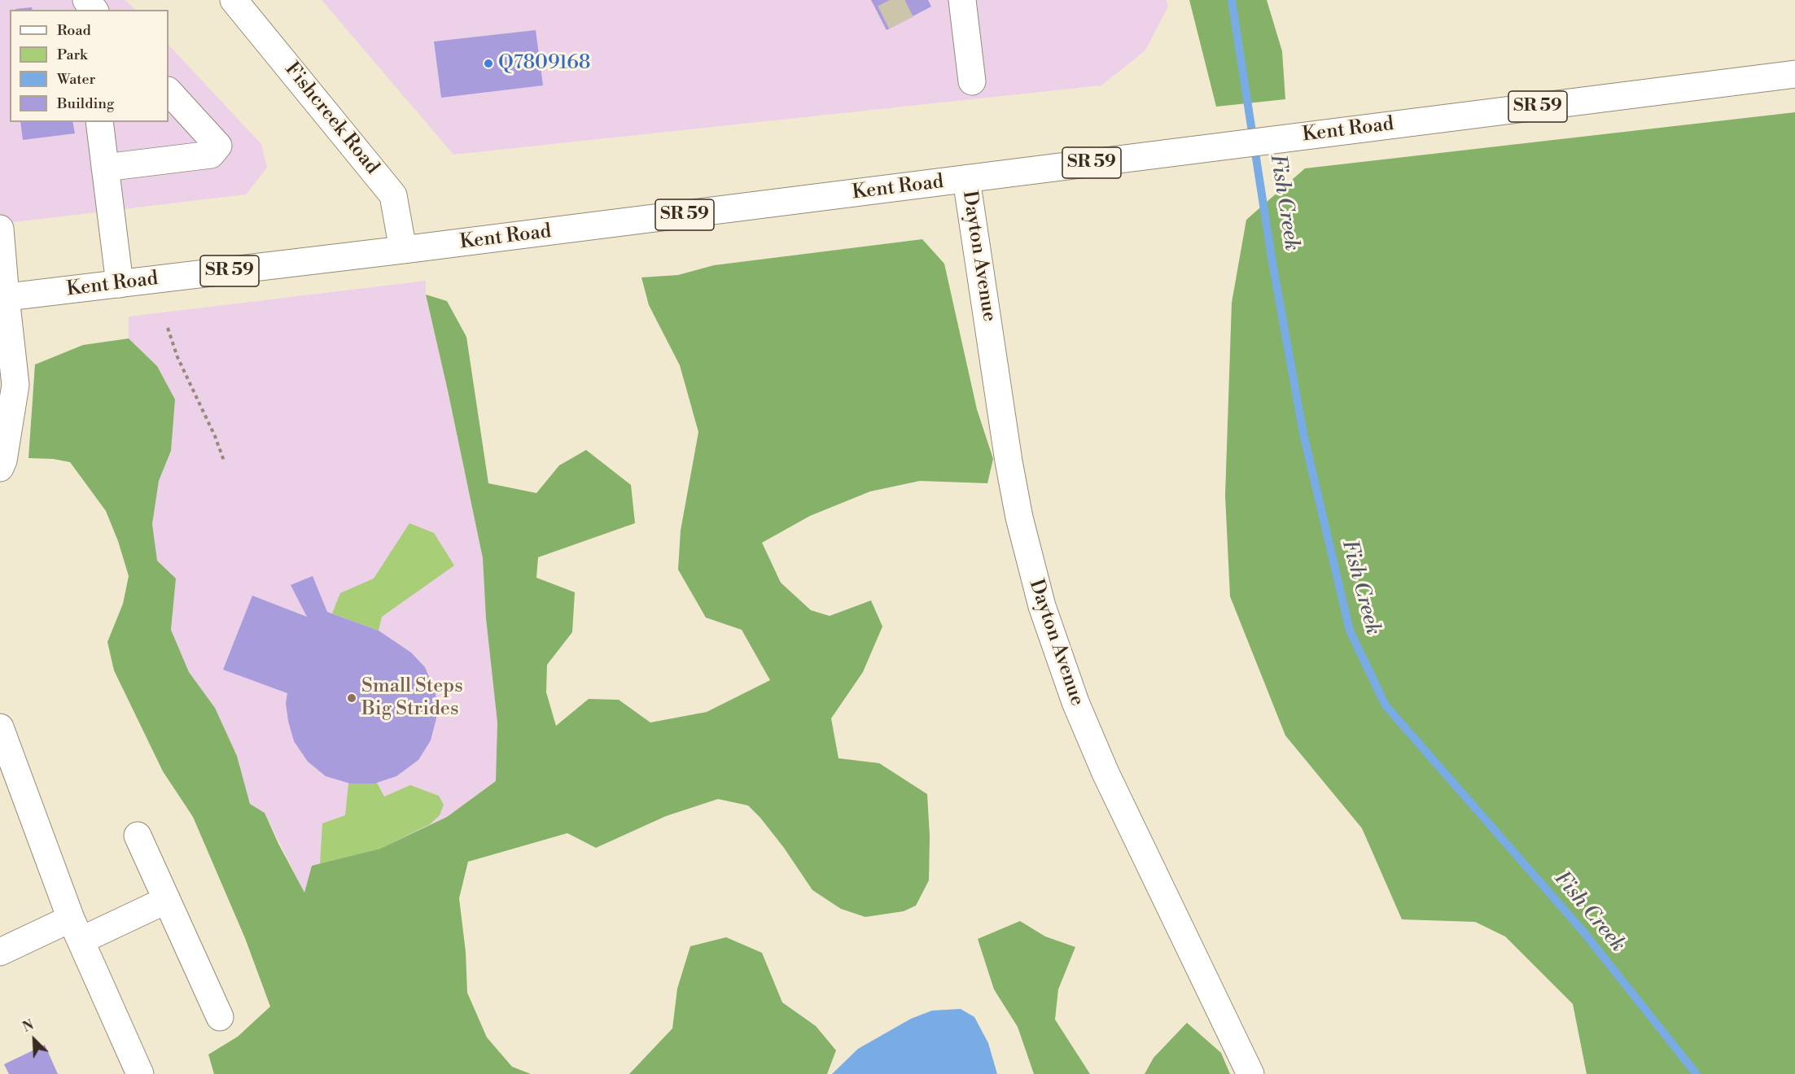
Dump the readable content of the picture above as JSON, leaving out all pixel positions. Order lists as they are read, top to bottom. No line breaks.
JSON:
{"streets":{"main road":["SR 59","Fishcreek Road","Kent Road","Dayton Avenue"]},"crossings":[["Fishcreek Road","Kent Road"],["Kent Road","Dayton Avenue"]],"water":["Fish Creek"],"places":["Q7809168","Small Steps Big Strides"],"legend":["Road","Park","Water","Building"],"north":"top left"}
